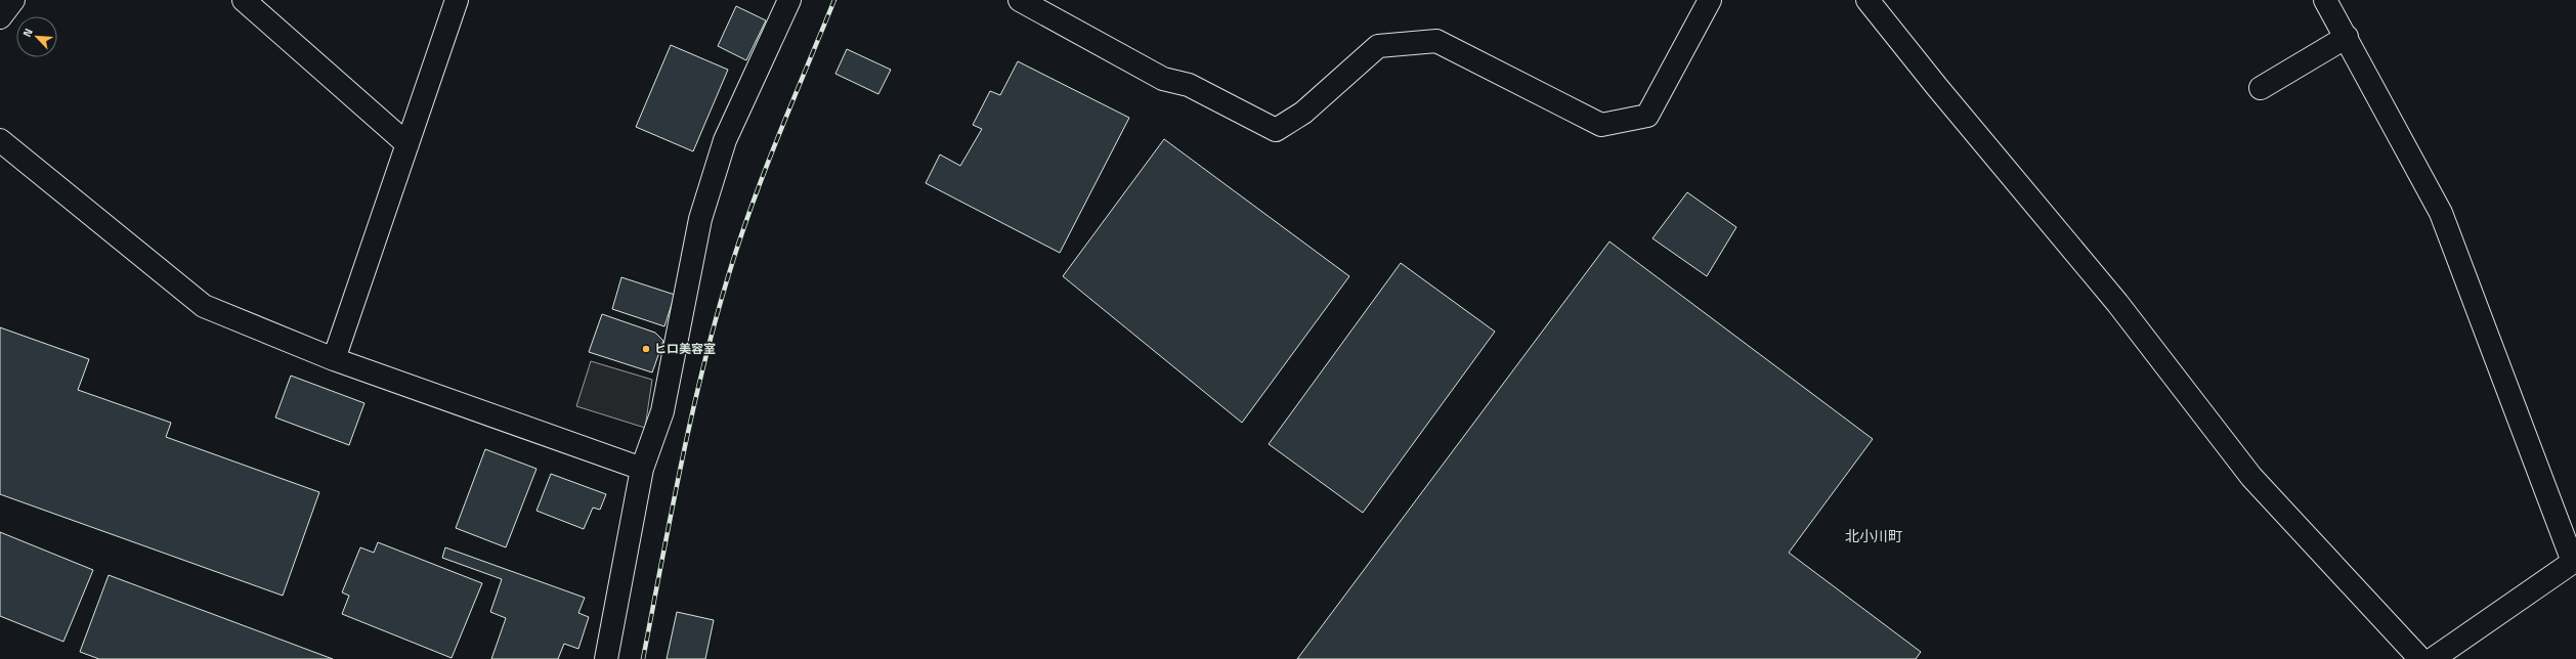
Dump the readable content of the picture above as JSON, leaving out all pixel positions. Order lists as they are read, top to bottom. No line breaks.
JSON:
{"districts":["北小川町"],"places":["ヒロ美容室"],"north":"top left"}
